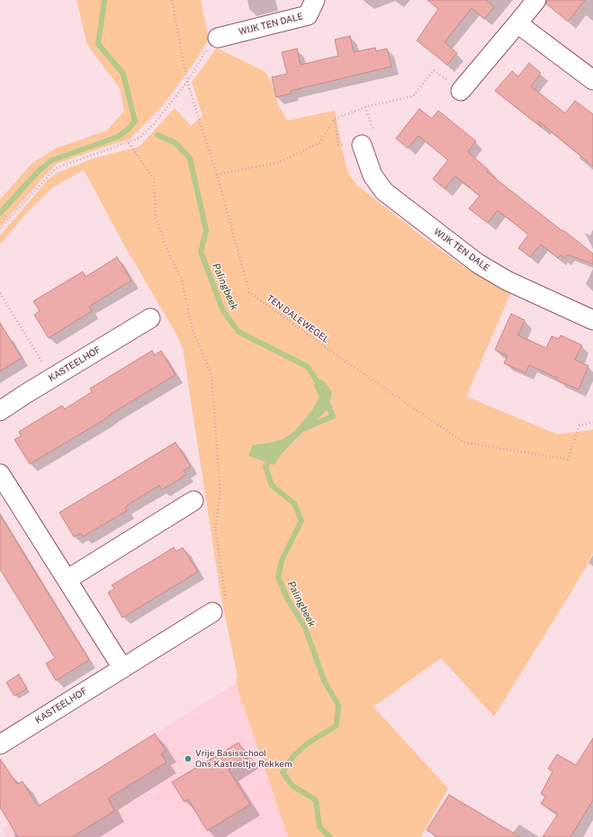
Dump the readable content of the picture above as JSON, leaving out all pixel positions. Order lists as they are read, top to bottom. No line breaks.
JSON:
{"streets":{"street":["WIJK TEN DALE","KASTEELHOF"],"path":["TEN DALEWEGEL"]},"water":["Palingbeek"],"places":["Vrije Basisschool Ons Kasteeltje Rekkem"]}
